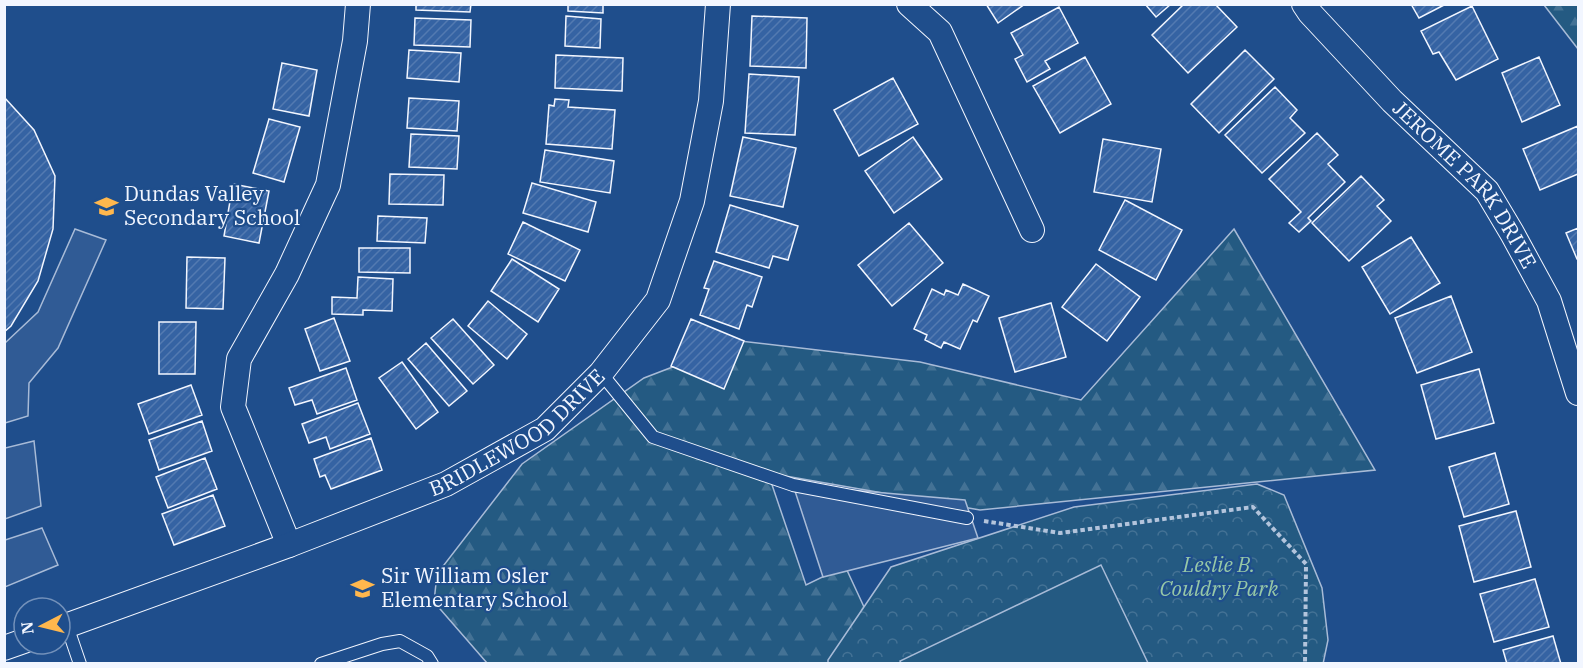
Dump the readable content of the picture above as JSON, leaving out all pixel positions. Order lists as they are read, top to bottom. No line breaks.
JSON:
{"streets":{"street":["JEROME PARK DRIVE","BRIDLEWOOD DRIVE"]},"parks":["Leslie B. Couldry Park"],"places":{"school or university":["Dundas Valley Secondary School","Sir William Osler Elementary School"]},"north":"left"}
